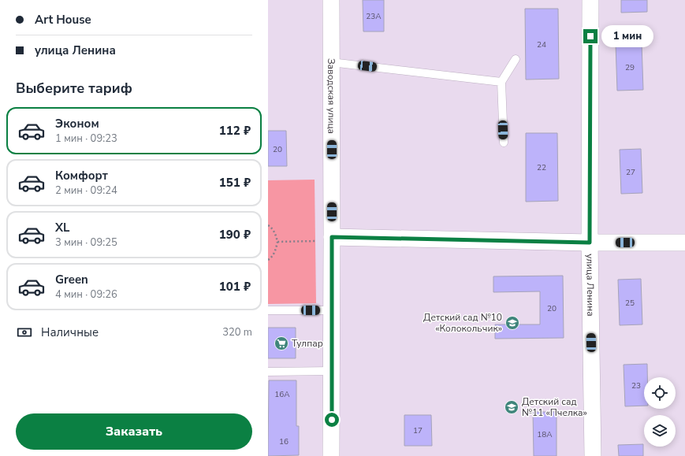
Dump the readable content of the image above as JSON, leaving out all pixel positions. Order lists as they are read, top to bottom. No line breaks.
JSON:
{"streets":{"street":["Заводская улица","улица Ленина"]},"places":{"school or university":["Детский сад №10 «Колокольчик»","Детский сад №11 «Пчелка»"],"supermarket":["Тулпар"]},"house_numbers":["23А","24","29","20","22","27","25","20","23","16А","17","18А","16"],"page":{"banner":["Art House","улица Ленина"],"bubble":"1 мин","heading":"Выберите тариф","list":[{"name":"Эконом","note":"1 мин · 09:23","value":"112 ₽"},{"name":"Комфорт","note":"2 мин · 09:24","value":"151 ₽"},{"name":"XL","note":"3 мин · 09:25","value":"190 ₽"},{"name":"Green","note":"4 мин · 09:26","value":"101 ₽"}],"pay":["Наличные","320 m"],"buttons":"Заказать"}}
